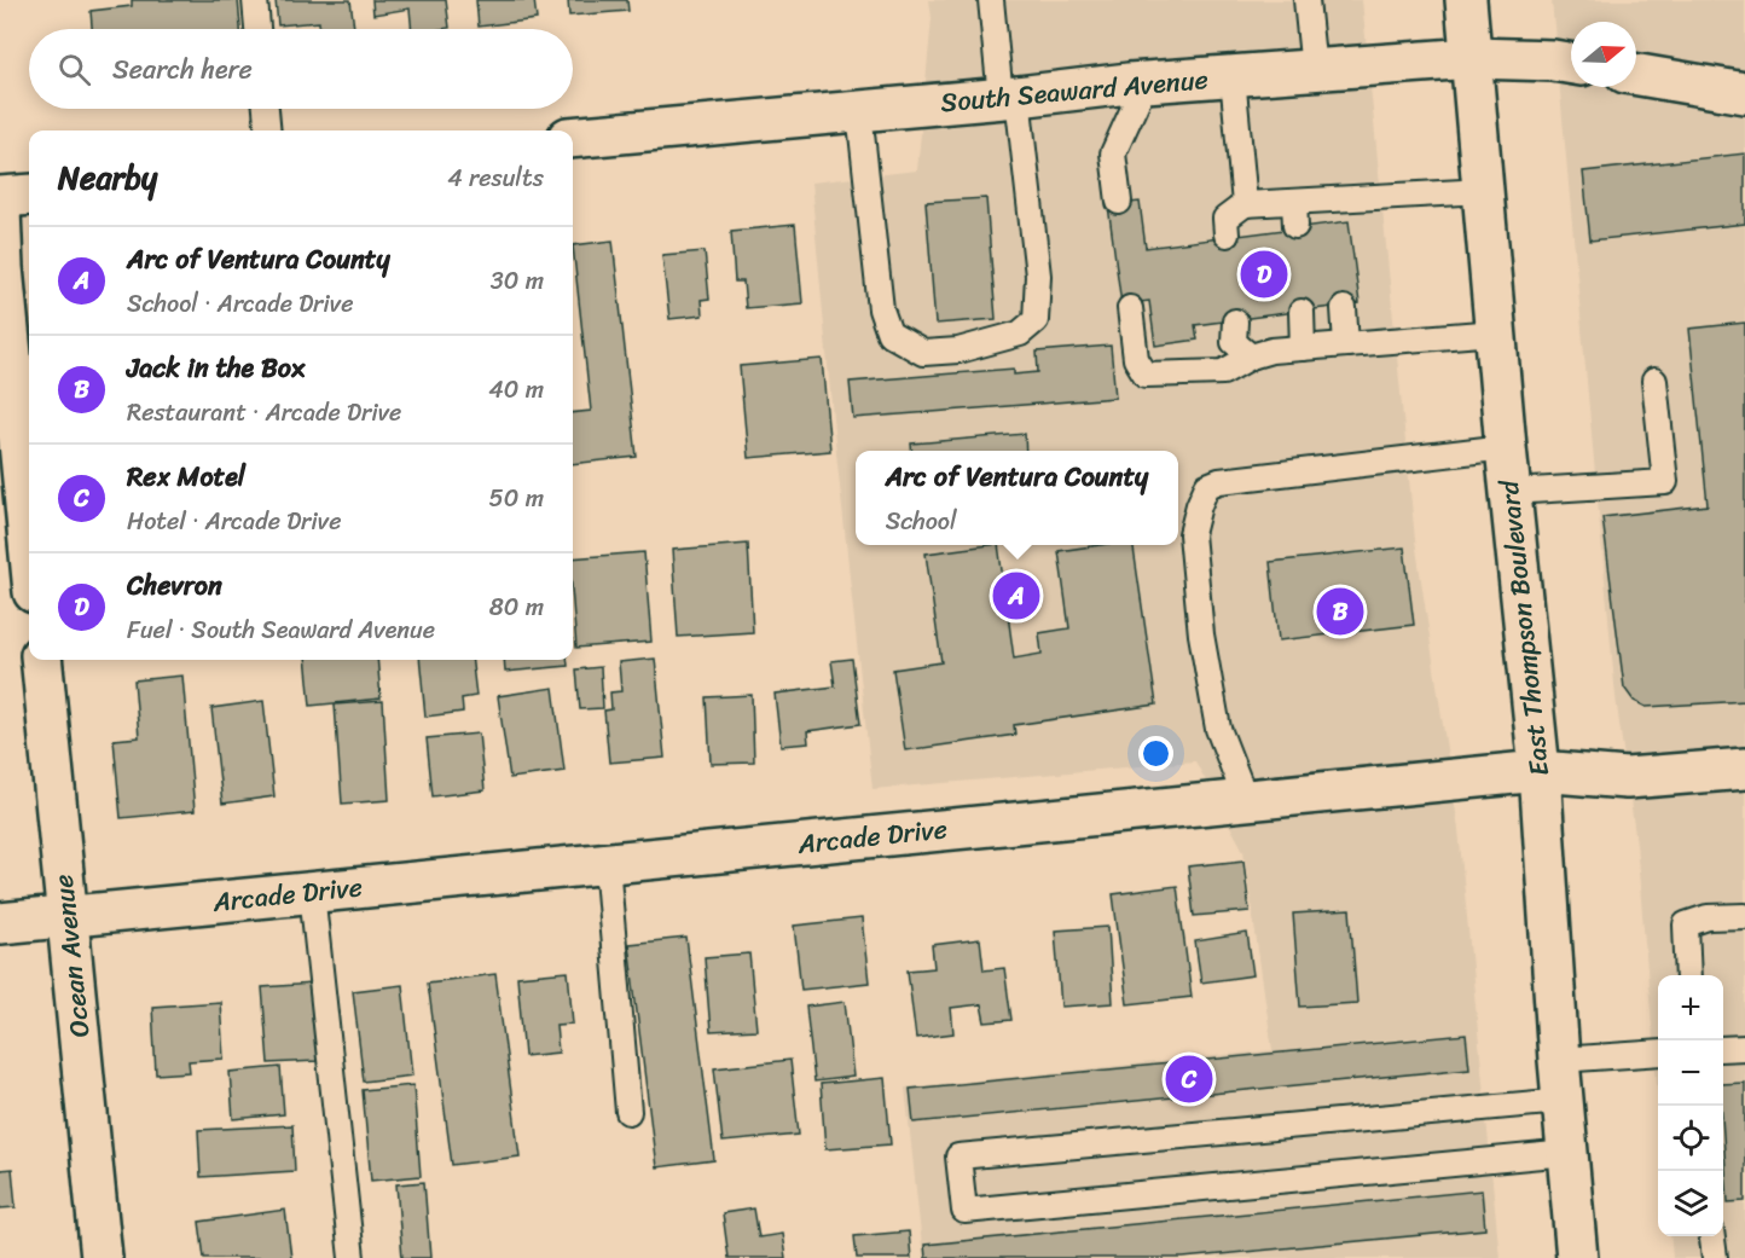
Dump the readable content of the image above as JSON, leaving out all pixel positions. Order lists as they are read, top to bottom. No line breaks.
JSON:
{"streets":{"street":["South Seaward Avenue","East Thompson Boulevard","Arcade Drive","Ocean Avenue"]},"crossings":[["South Seaward Avenue","East Thompson Boulevard"],["East Thompson Boulevard","Arcade Drive"],["Arcade Drive","Ocean Avenue"]],"north":"right","page":{"search":"Search here","heading":["Nearby","4 results"],"list":[{"mark":"A","name":"Arc of Ventura County","note":"School · Arcade Drive","value":"30 m"},{"mark":"B","name":"Jack in the Box","note":"Restaurant · Arcade Drive","value":"40 m"},{"mark":"C","name":"Rex Motel","note":"Hotel · Arcade Drive","value":"50 m"},{"mark":"D","name":"Chevron","note":"Fuel · South Seaward Avenue","value":"80 m"}],"pins":["D","A","B","C"],"popup":["Arc of Ventura County","School"],"map_buttons":["+","−"]}}
